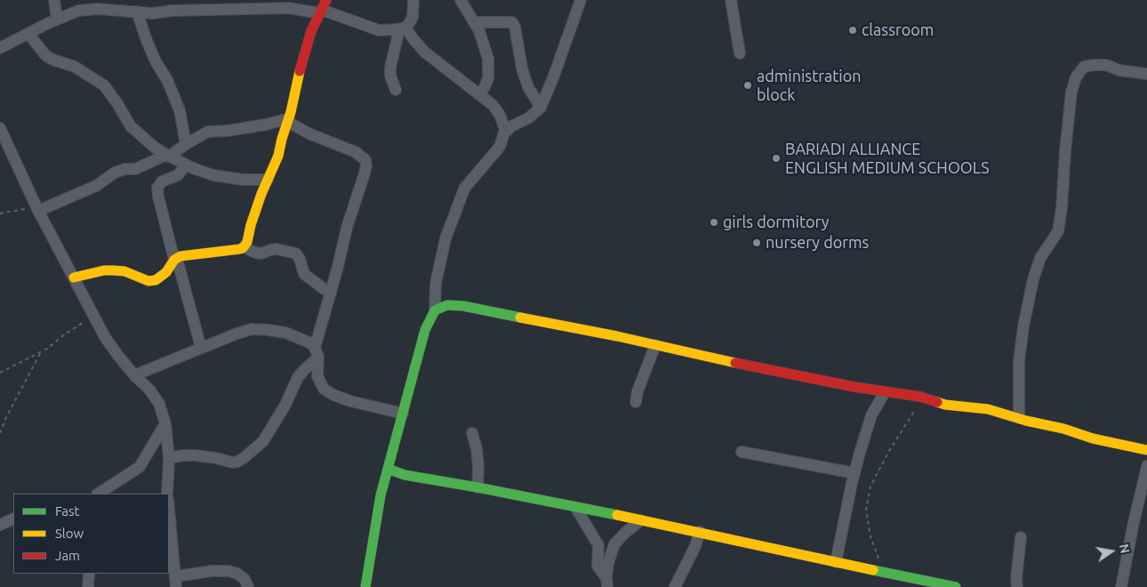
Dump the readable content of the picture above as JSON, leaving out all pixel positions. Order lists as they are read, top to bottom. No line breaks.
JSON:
{"places":["classroom","administration block","BARIADI ALLIANCE ENGLISH MEDIUM SCHOOLS","girls dormitory","nursery dorms"],"legend":["Fast","Slow","Jam"],"north":"right"}
